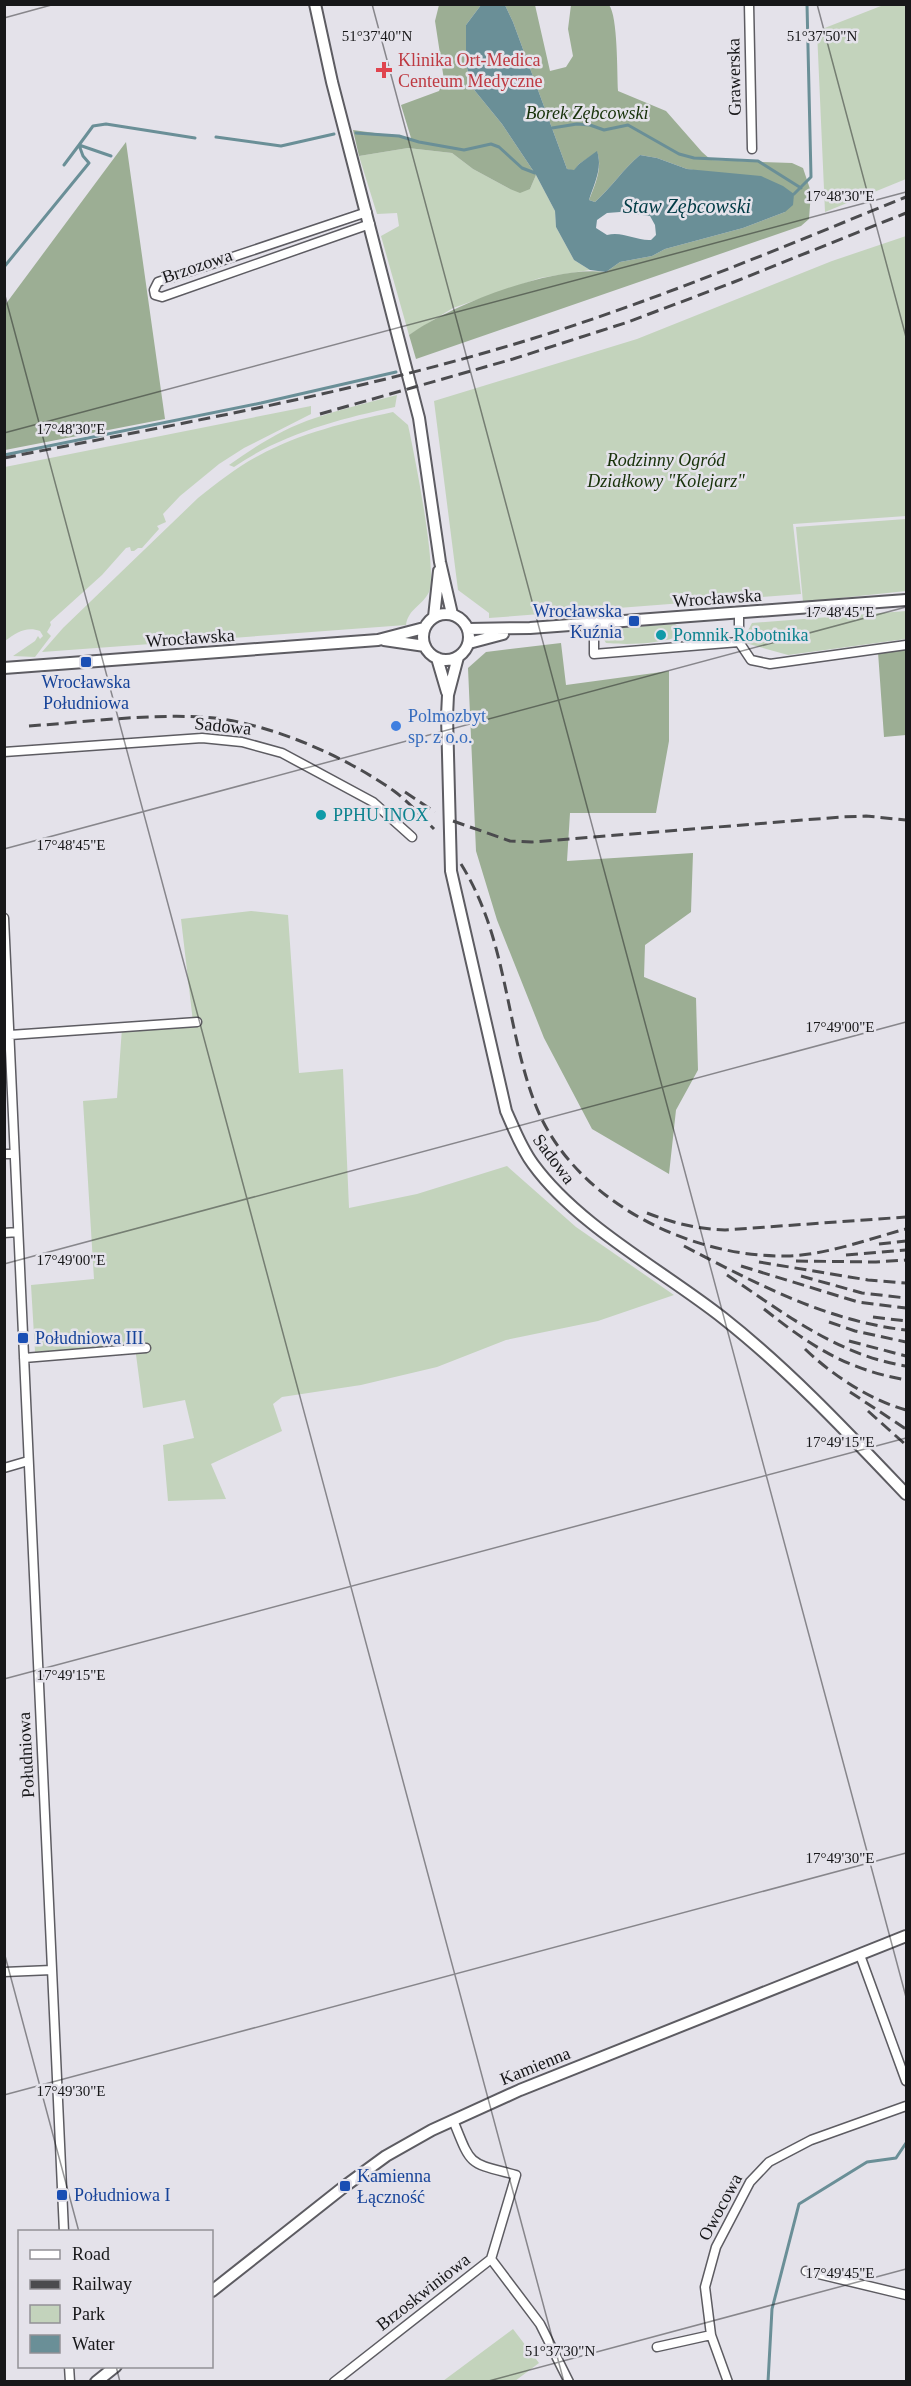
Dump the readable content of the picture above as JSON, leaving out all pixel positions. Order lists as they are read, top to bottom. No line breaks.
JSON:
{"streets":{"street":["Grawerska","Brzozowa","Wrocławska","Sadowa","Południowa","Kamienna","Owocowa","Brzoskwiniowa"]},"crossings":[["Wrocławska","Sadowa"],["Kamienna","Brzoskwiniowa"]],"water":["Staw Zębcowski"],"parks":["Borek Zębcowski","Rodzinny Ogród Działkowy \"Kolejarz\""],"places":{"health":["Klinika Ort-Medica Centeum Medyczne"],"transit":["Wrocławska Kuźnia","Wrocławska Południowa","Południowa III","Kamienna Łączność","Południowa I"],"other":["Pomnik Robotnika","Polmozbyt sp. z o.o.","PPHU INOX"]},"legend":["Road","Railway","Park","Water"],"coordinates":["51°37'40\"N","51°37'50\"N","17°48'30\"E","17°48'45\"E","17°49'00\"E","17°49'15\"E","17°49'30\"E","17°49'45\"E","51°37'30\"N"]}
